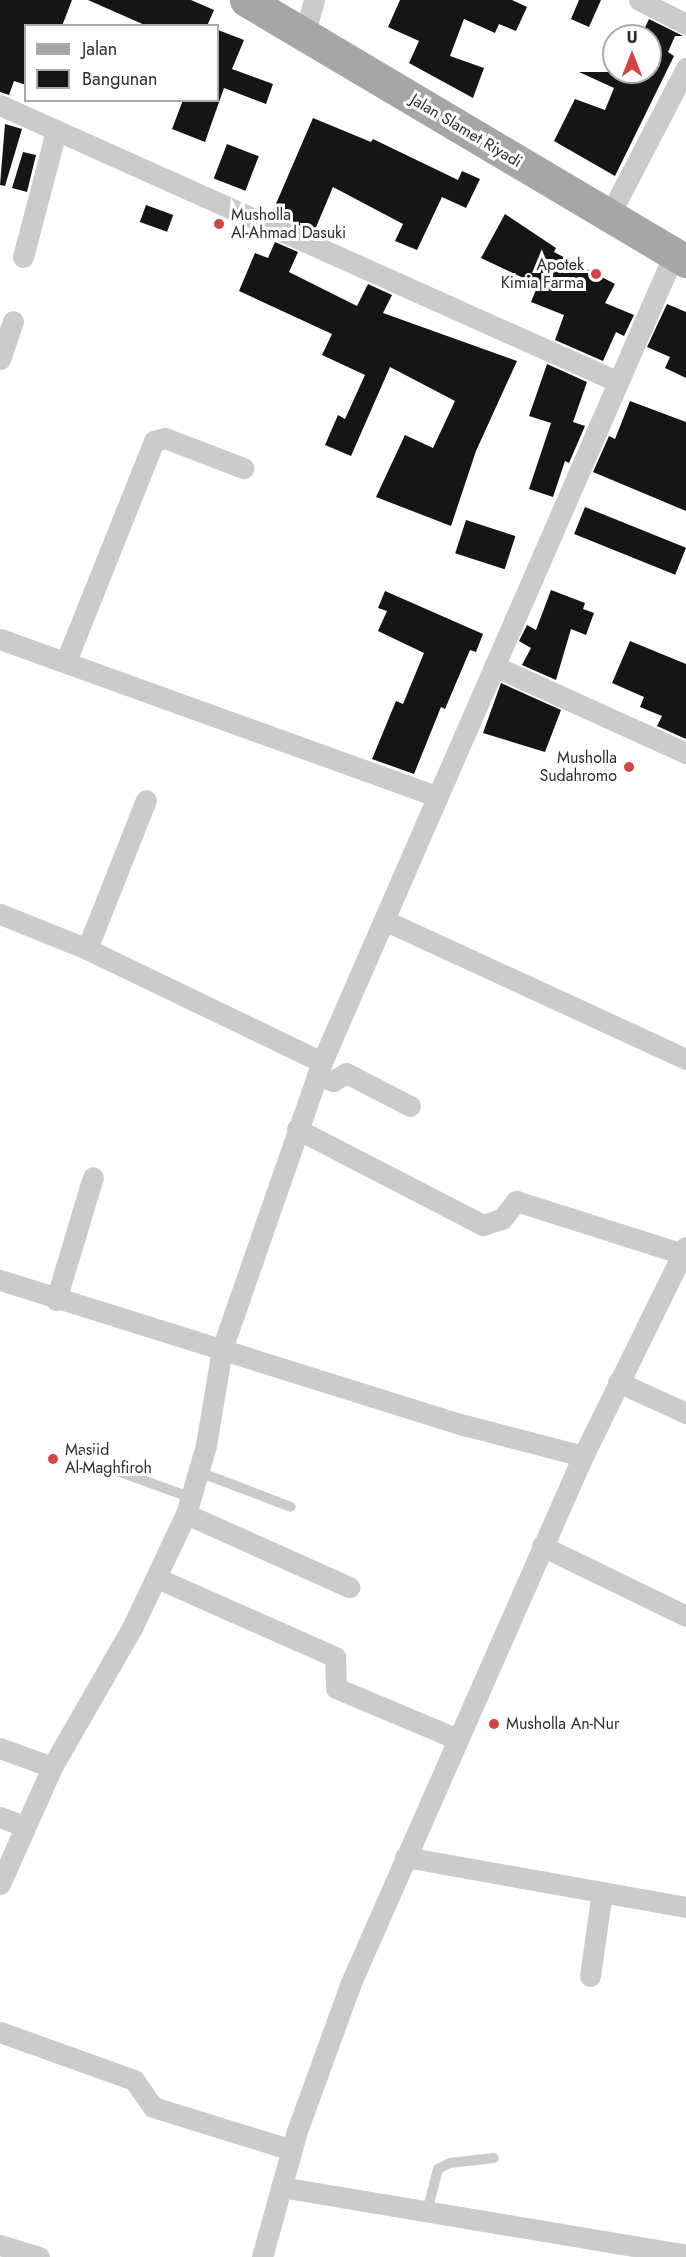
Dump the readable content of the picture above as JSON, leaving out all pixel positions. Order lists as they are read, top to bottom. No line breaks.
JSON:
{"streets":{"main road":["Jalan Slamet Riyadi"]},"places":["Musholla Al-Ahmad Dasuki","Apotek Kimia Farma","Musholla Sudahromo","Masjid Al-Maghfiroh","Musholla An-Nur"],"legend":["Jalan","Bangunan"],"north":"top"}
